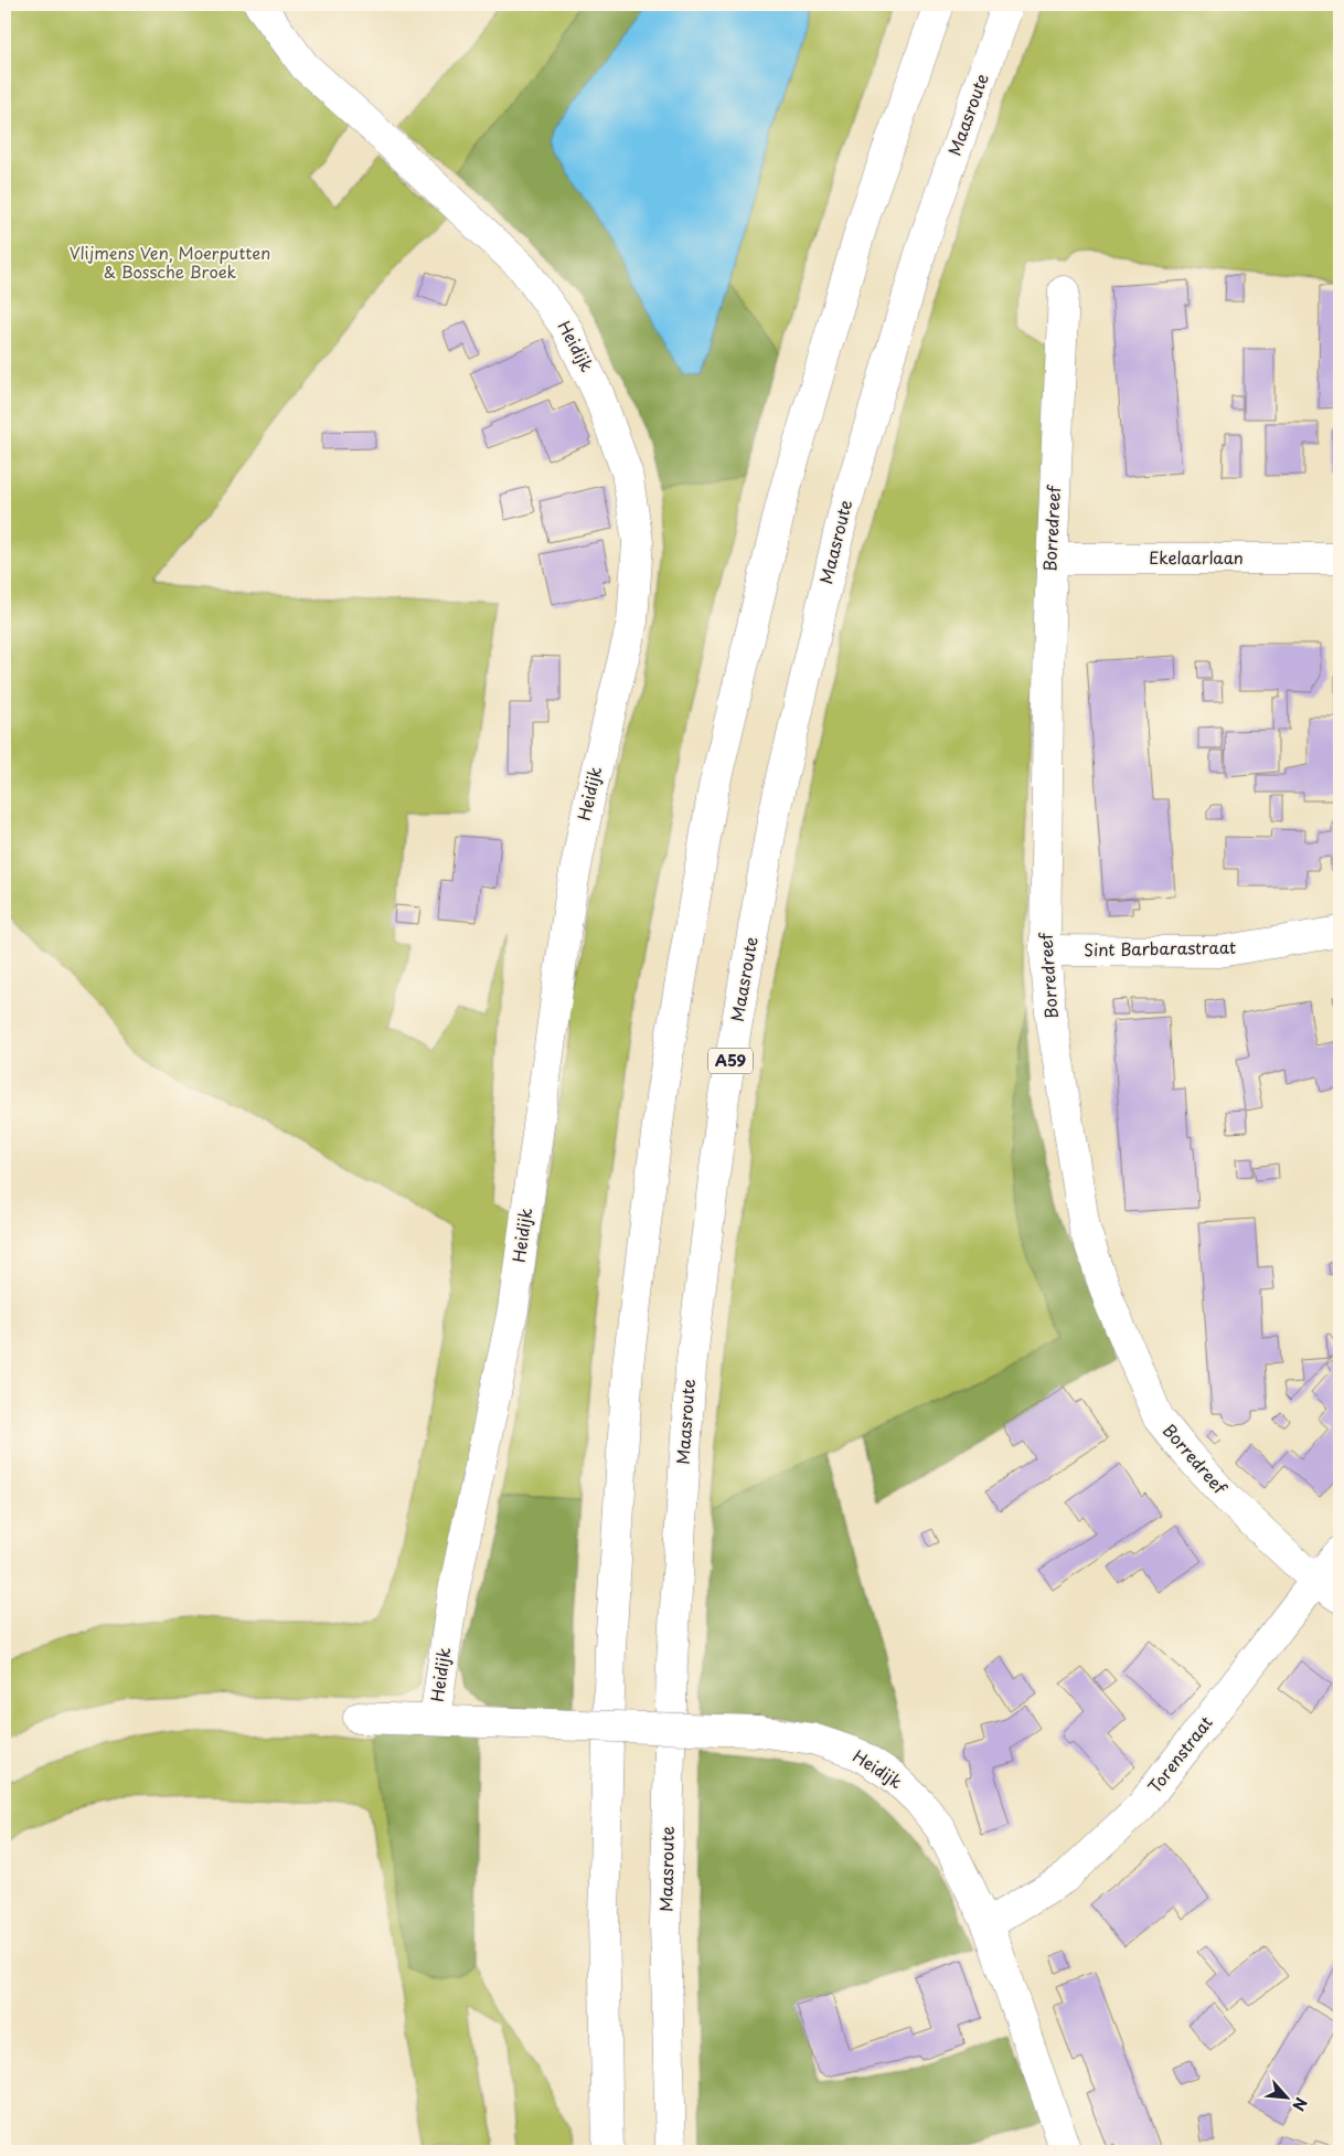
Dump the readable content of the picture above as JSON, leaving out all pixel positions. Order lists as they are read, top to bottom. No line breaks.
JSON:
{"streets":{"main road":["Maasroute","Heidijk","Borredreef","Ekelaarlaan","Sint Barbarastraat","A59","Torenstraat"]},"crossings":[["Heidijk","Torenstraat"],["Borredreef","Ekelaarlaan"],["Borredreef","Sint Barbarastraat"],["Borredreef","Torenstraat"]],"parks":["Vlijmens Ven, Moerputten & Bossche Broek"],"north":"bottom right"}
